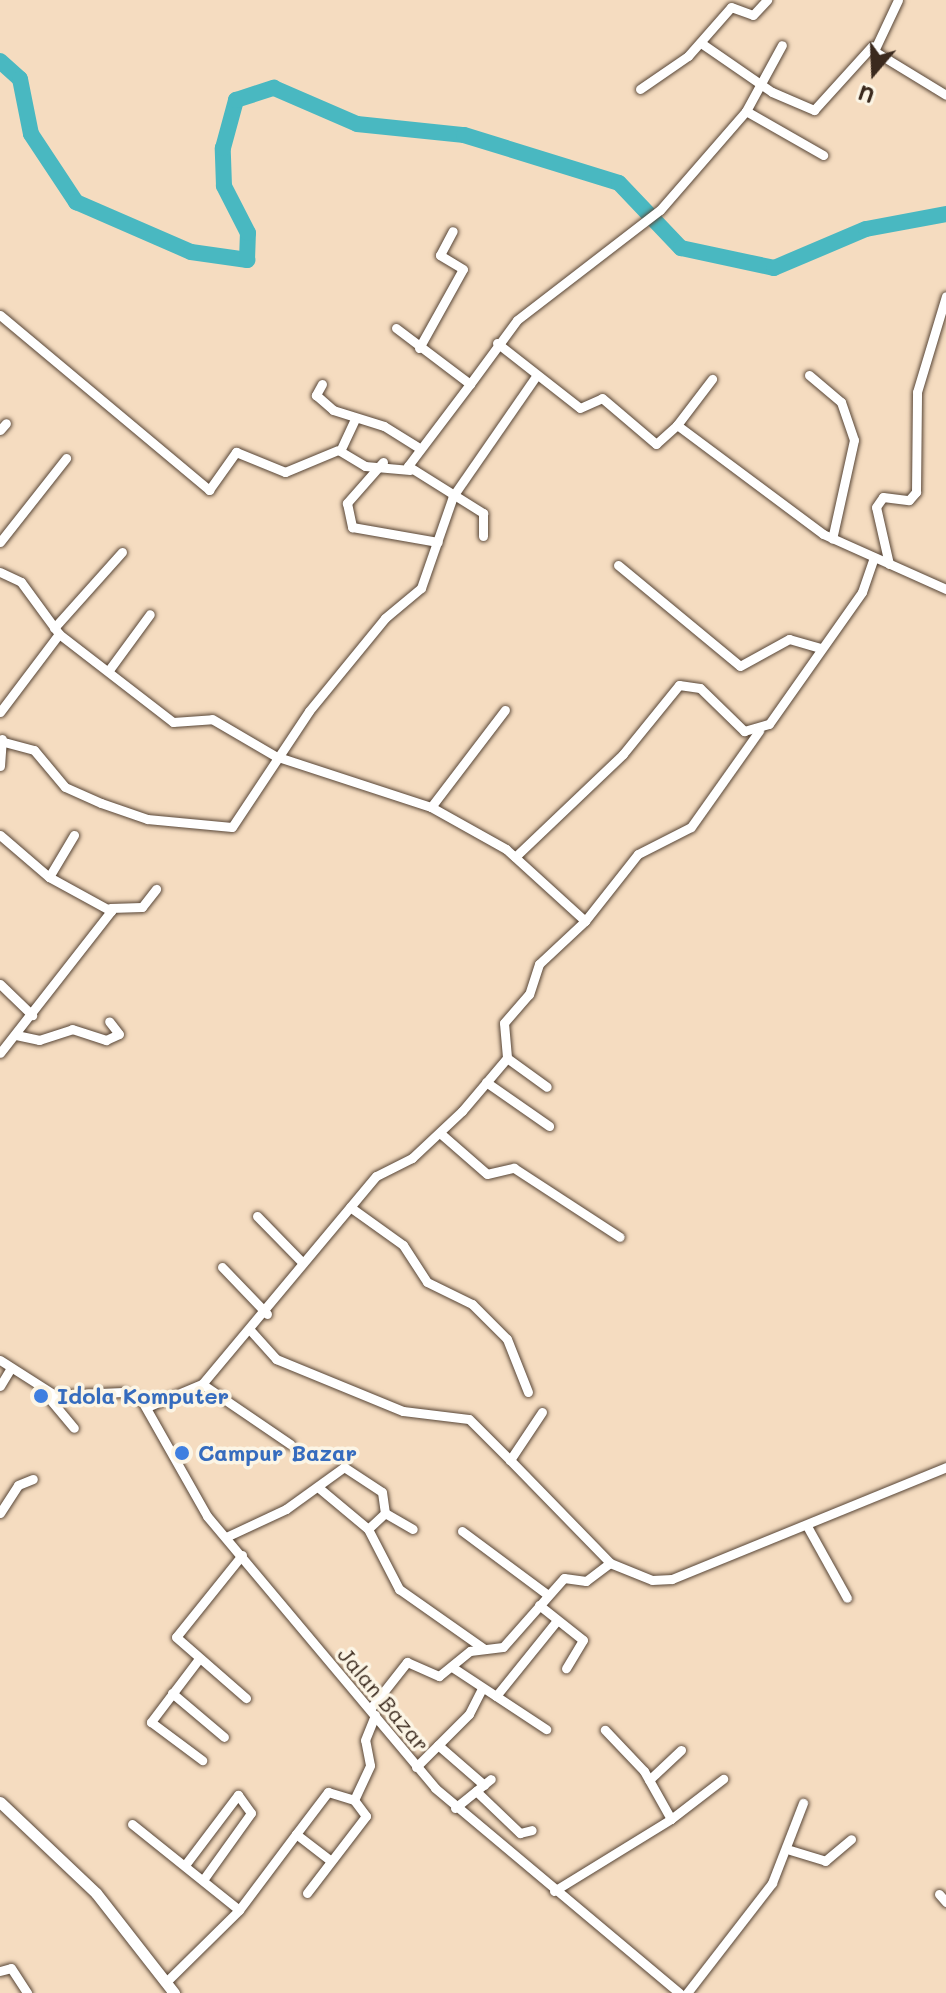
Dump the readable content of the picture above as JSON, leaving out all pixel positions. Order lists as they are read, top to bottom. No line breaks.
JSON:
{"streets":{"street":["Jalan Bazar"]},"places":["Idola Komputer","Campur Bazar"],"north":"bottom"}
